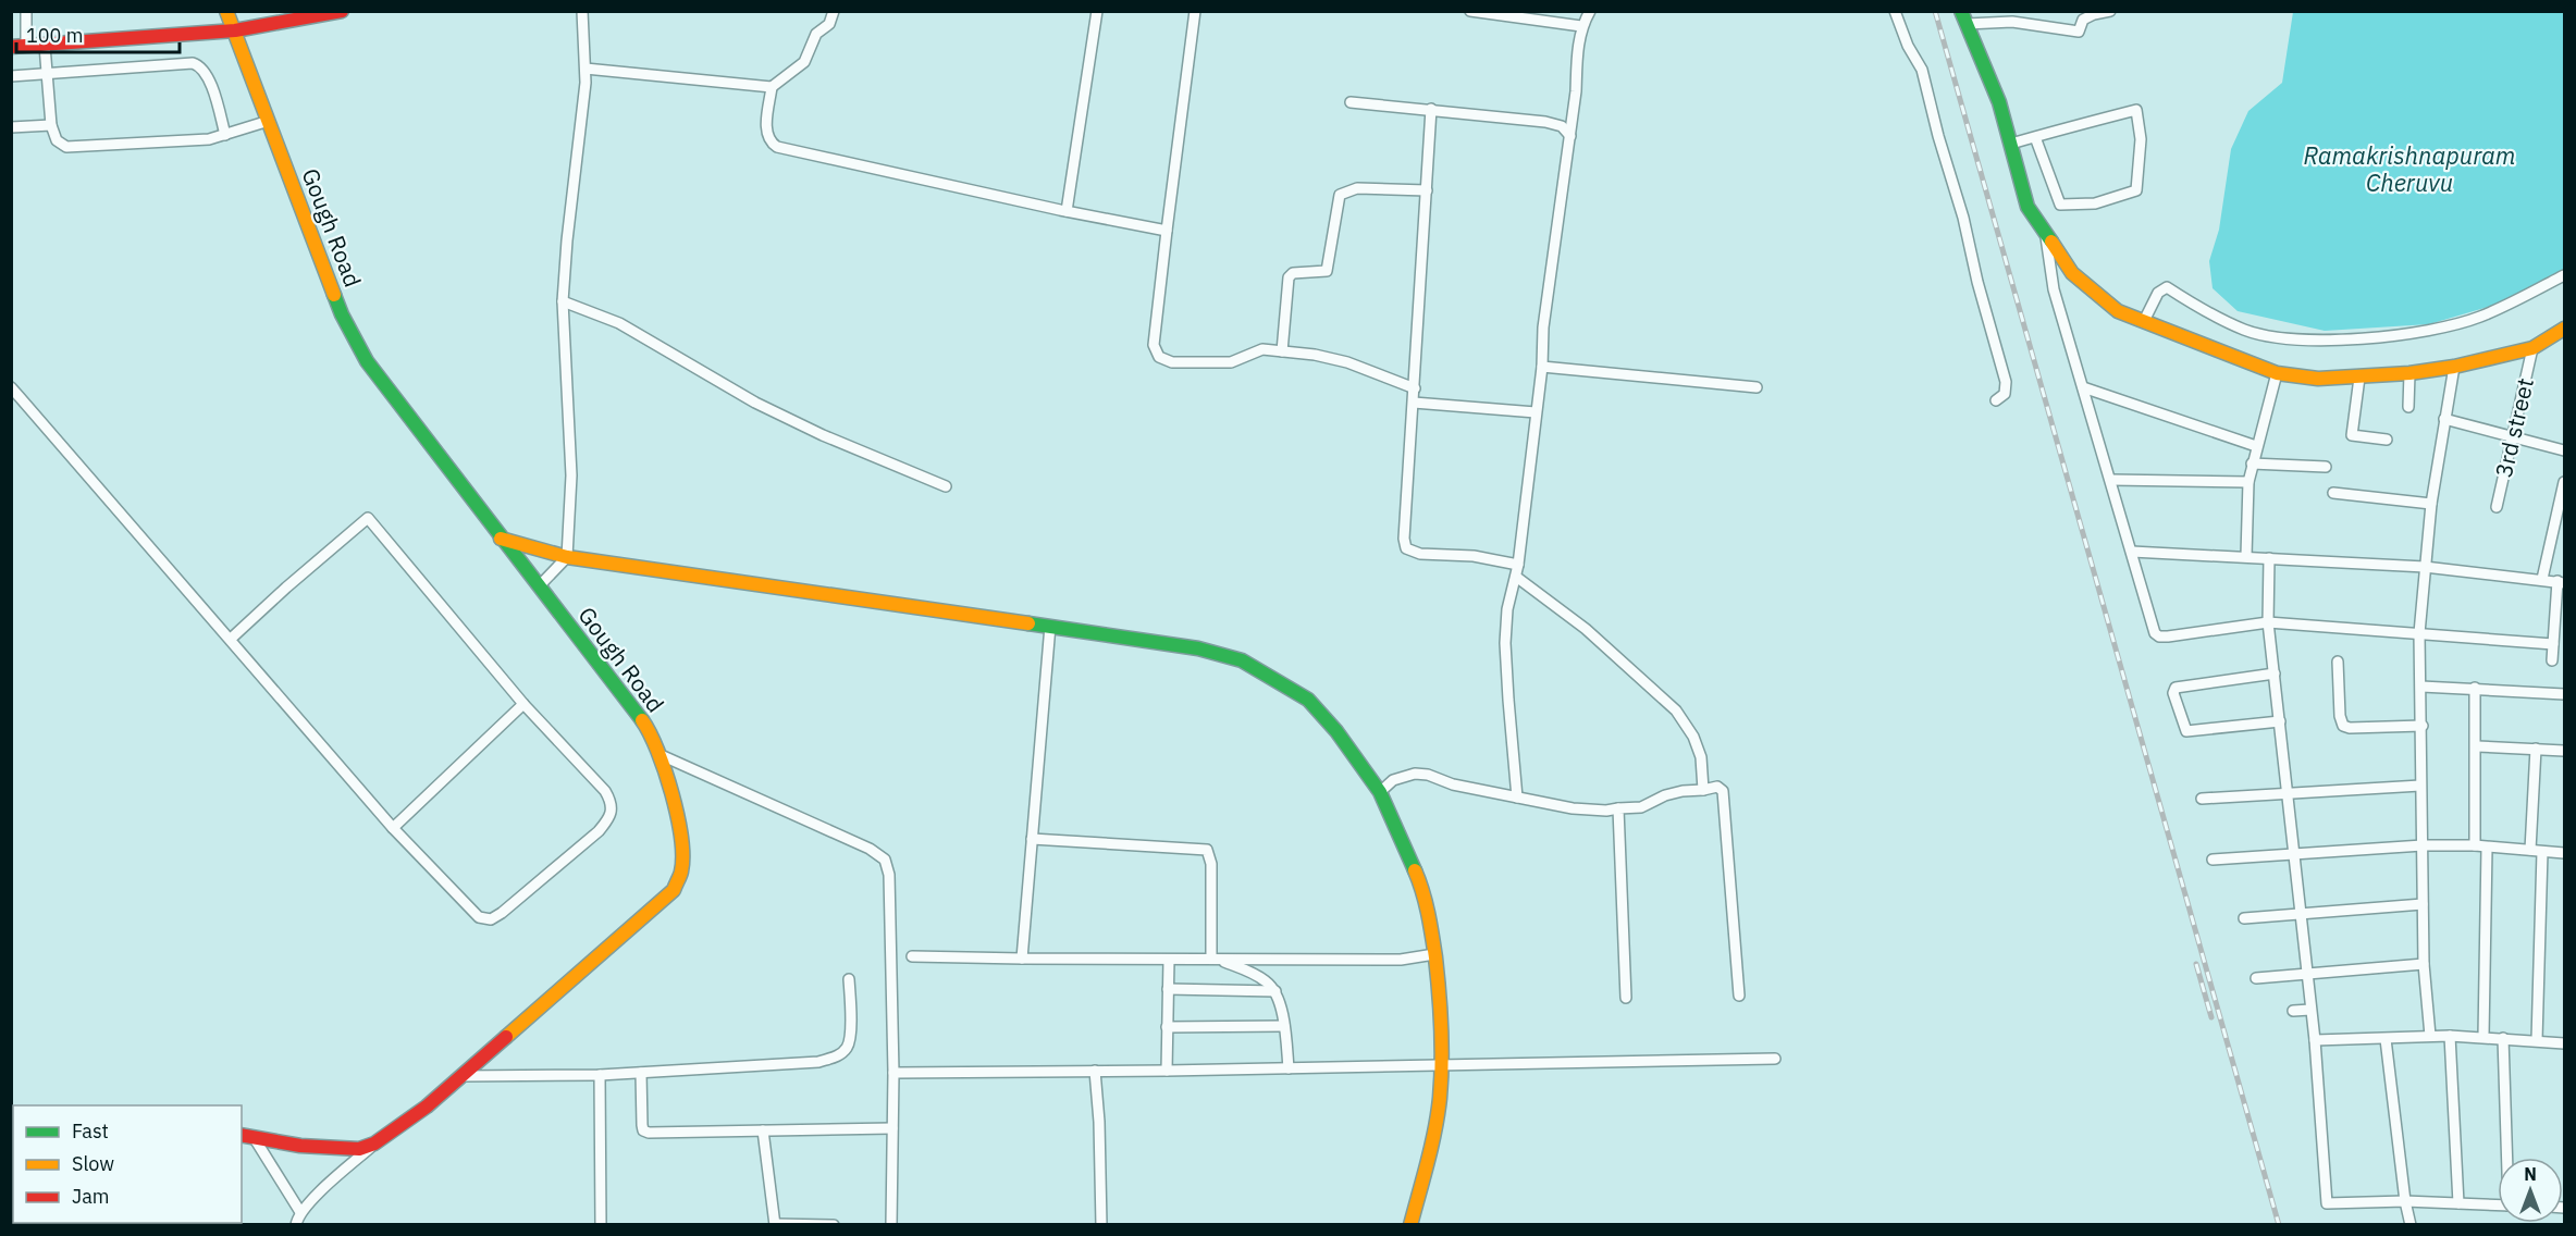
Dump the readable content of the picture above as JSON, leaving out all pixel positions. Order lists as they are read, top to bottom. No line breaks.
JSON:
{"streets":{"street":["Gough Road","3rd street"]},"water":["Ramakrishnapuram Cheruvu"],"legend":["Fast","Slow","Jam"],"scale_bar":"100 m","north":"top"}
